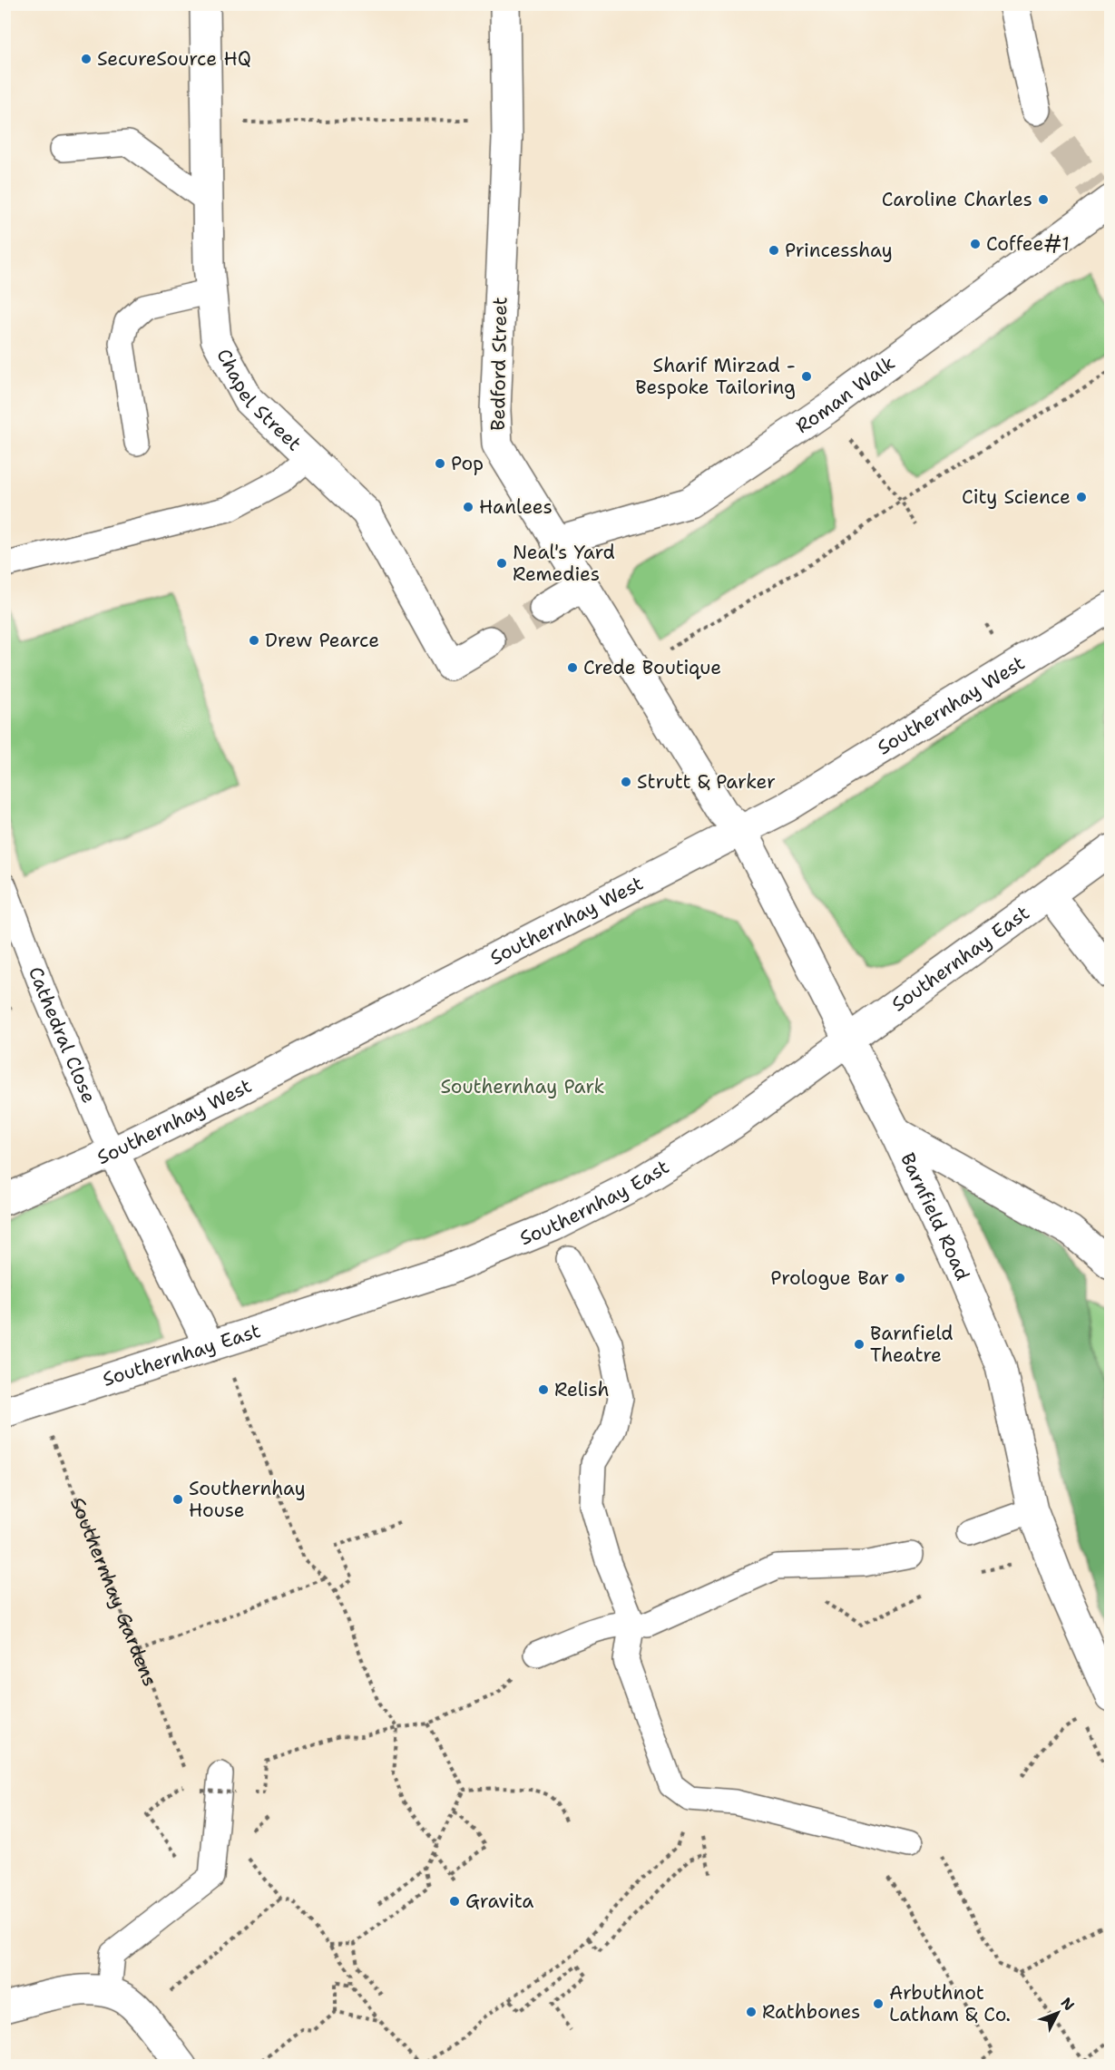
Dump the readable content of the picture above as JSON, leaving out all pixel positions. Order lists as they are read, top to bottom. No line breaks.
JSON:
{"streets":{"street":["Bedford Street","Roman Walk","Chapel Street","Southernhay West","Southernhay East","Barnfield Road"],"lane":["Cathedral Close"],"path":["Southernhay Gardens"]},"crossings":[["Bedford Street","Roman Walk"],["Bedford Street","Barnfield Road"],["Southernhay West","Cathedral Close"],["Southernhay West","Barnfield Road"],["Southernhay East","Barnfield Road"],["Southernhay East","Southernhay Gardens"]],"parks":["Southernhay Park"],"places":["SecureSource HQ","Caroline Charles","Coffee#1","Princesshay","Sharif Mirzad - Bespoke Tailoring","Pop","City Science","Hanlees","Neal's Yard Remedies","Drew Pearce","Crede Boutique","Strutt & Parker","Prologue Bar","Barnfield Theatre","Relish","Southernhay House","Gravita","Arbuthnot Latham & Co.","Rathbones"],"north":"top right"}
